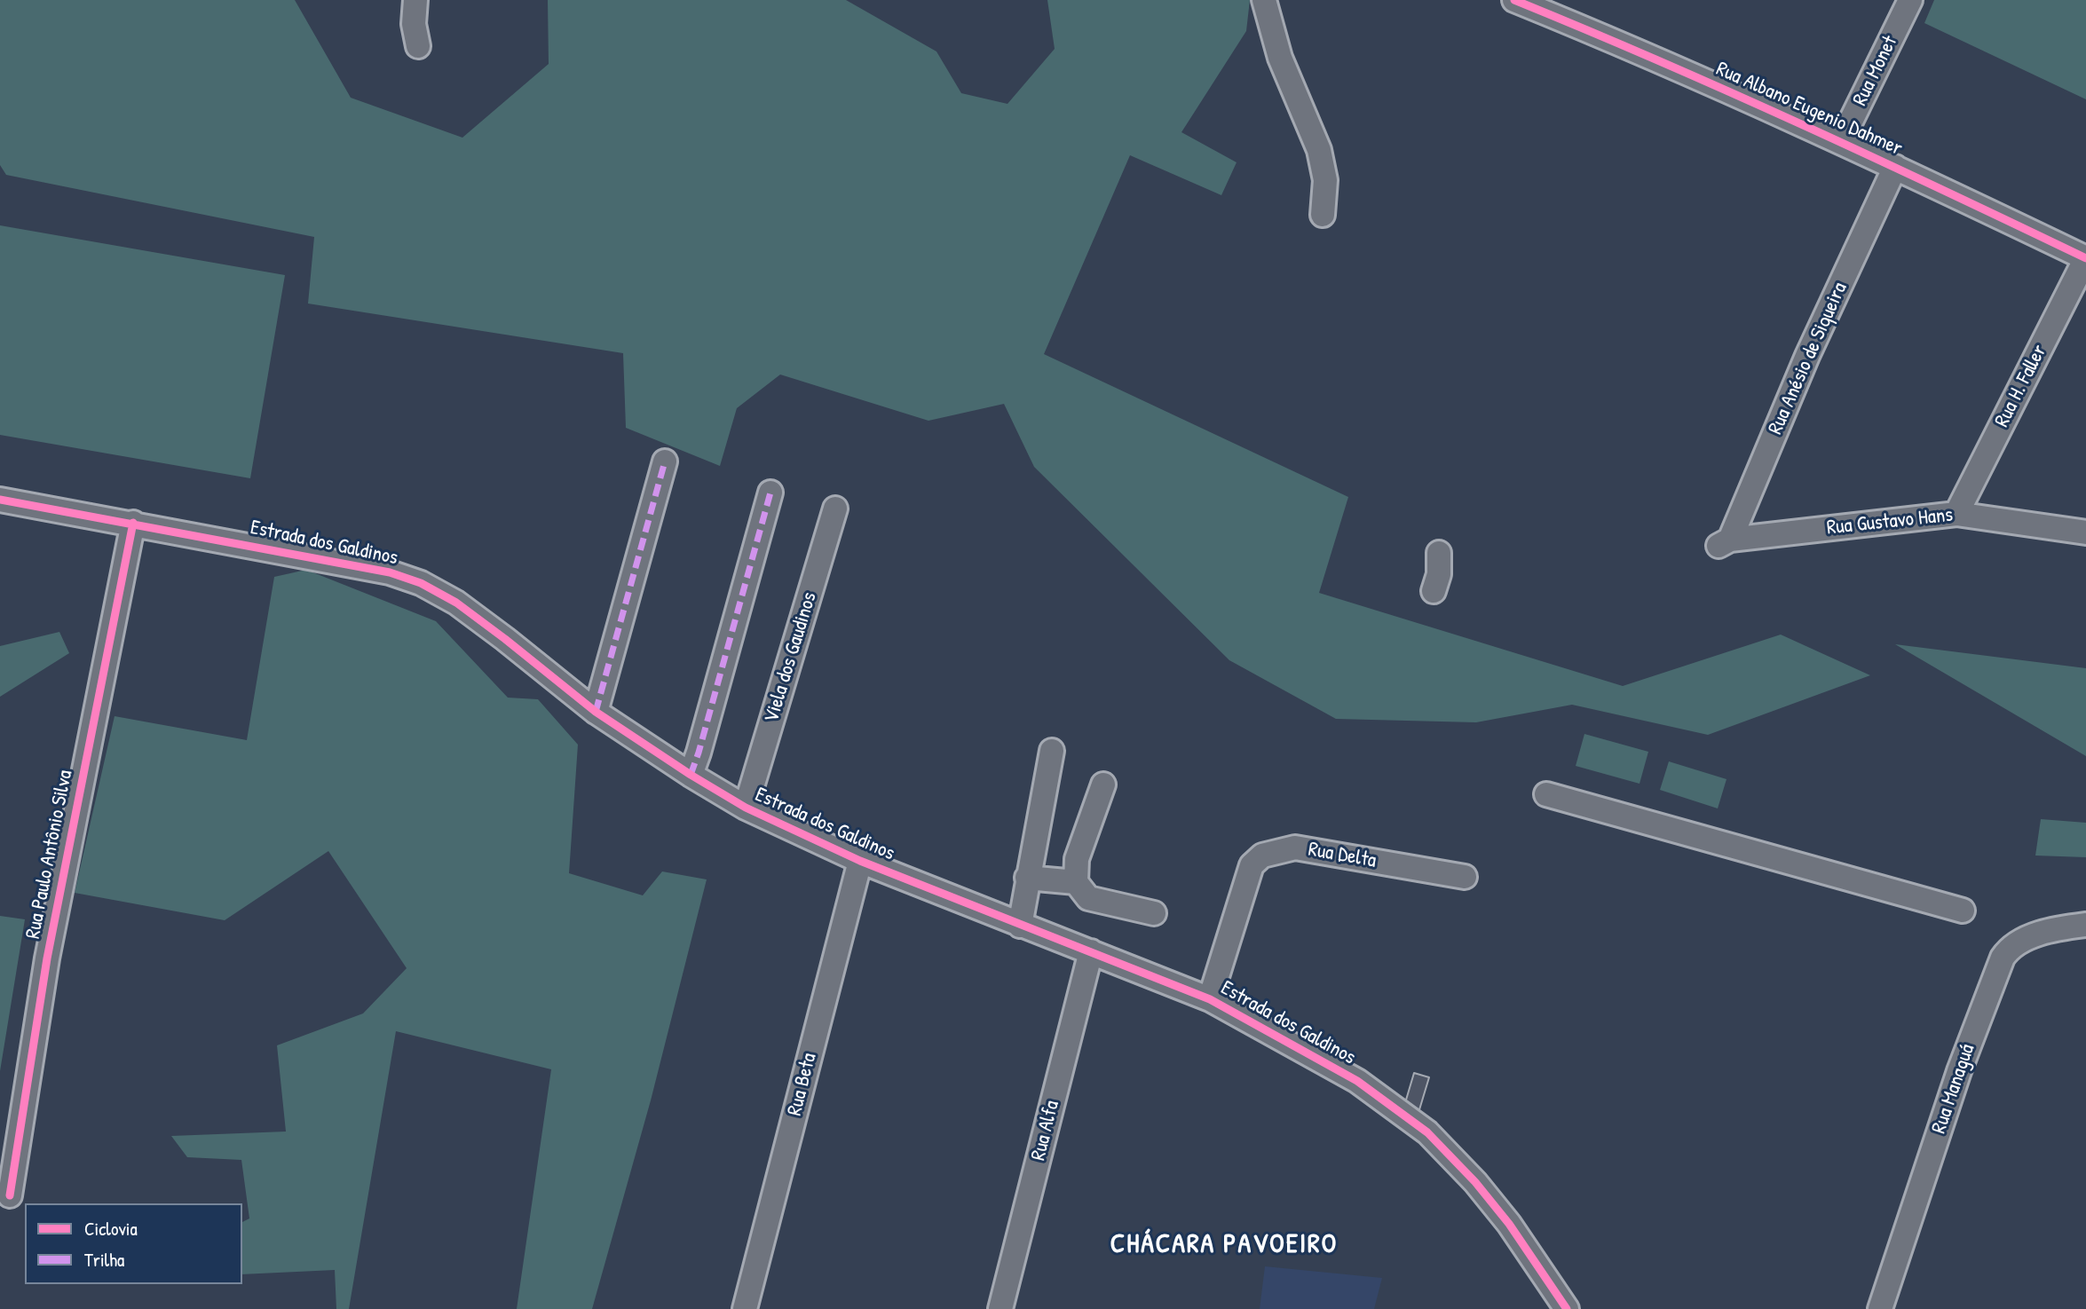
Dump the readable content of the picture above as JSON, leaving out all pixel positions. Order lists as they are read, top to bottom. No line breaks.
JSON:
{"streets":{"street":["Rua Monet","Rua Albano Eugenio Dahmer","Rua Anésio de Siqueira","Rua H. Faller","Rua Gustavo Hans","Estrada dos Galdinos","Viela dos Gaudinos","Rua Paulo Antônio Silva","Rua Delta","Rua Beta","Rua Managuá","Rua Alfa"]},"crossings":[["Rua Monet","Rua Albano Eugenio Dahmer"],["Rua Albano Eugenio Dahmer","Rua Anésio de Siqueira"],["Rua Albano Eugenio Dahmer","Rua H. Faller"],["Rua Anésio de Siqueira","Rua Gustavo Hans"],["Rua H. Faller","Rua Gustavo Hans"],["Estrada dos Galdinos","Viela dos Gaudinos"],["Estrada dos Galdinos","Rua Paulo Antônio Silva"],["Estrada dos Galdinos","Rua Delta"],["Estrada dos Galdinos","Rua Beta"],["Estrada dos Galdinos","Rua Alfa"]],"districts":["CHÁCARA PAVOEIRO"],"legend":["Ciclovia","Trilha"]}
